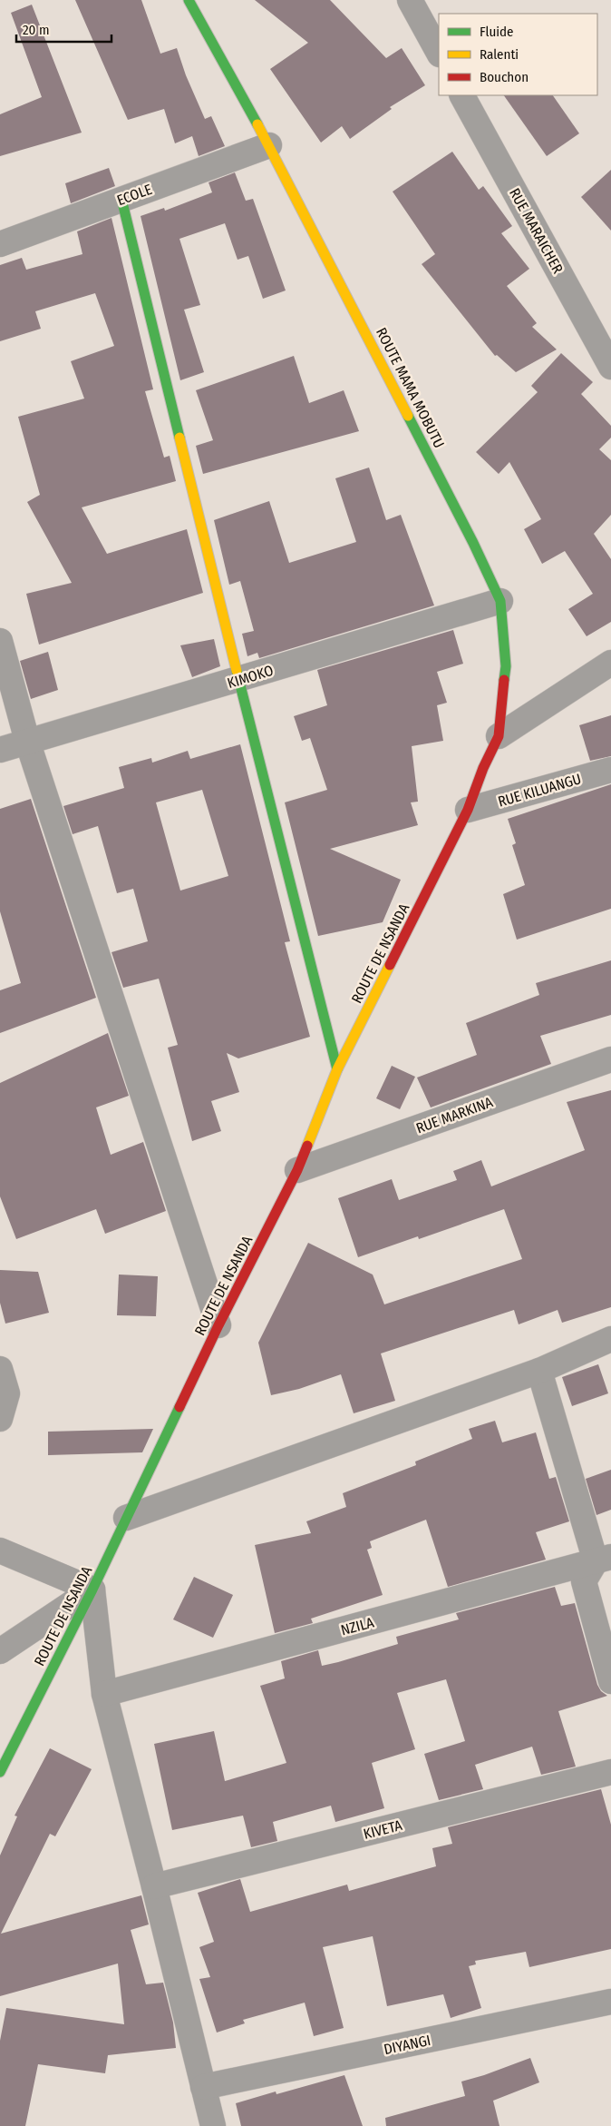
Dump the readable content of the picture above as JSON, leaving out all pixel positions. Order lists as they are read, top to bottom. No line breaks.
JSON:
{"streets":{"street":["ECOLE","RUE MARAICHER","ROUTE MAMA MOBUTU","KIMOKO","RUE KILUANGU","ROUTE DE NSANDA","RUE MARKINA","NZILA","KIVETA","DIYANGI"]},"crossings":[["ECOLE","ROUTE MAMA MOBUTU"],["ROUTE MAMA MOBUTU","KIMOKO"],["ROUTE MAMA MOBUTU","RUE KILUANGU"],["ROUTE MAMA MOBUTU","ROUTE DE NSANDA"],["RUE KILUANGU","ROUTE DE NSANDA"],["ROUTE DE NSANDA","RUE MARKINA"]],"legend":["Fluide","Ralenti","Bouchon"],"scale_bar":"20 m"}
